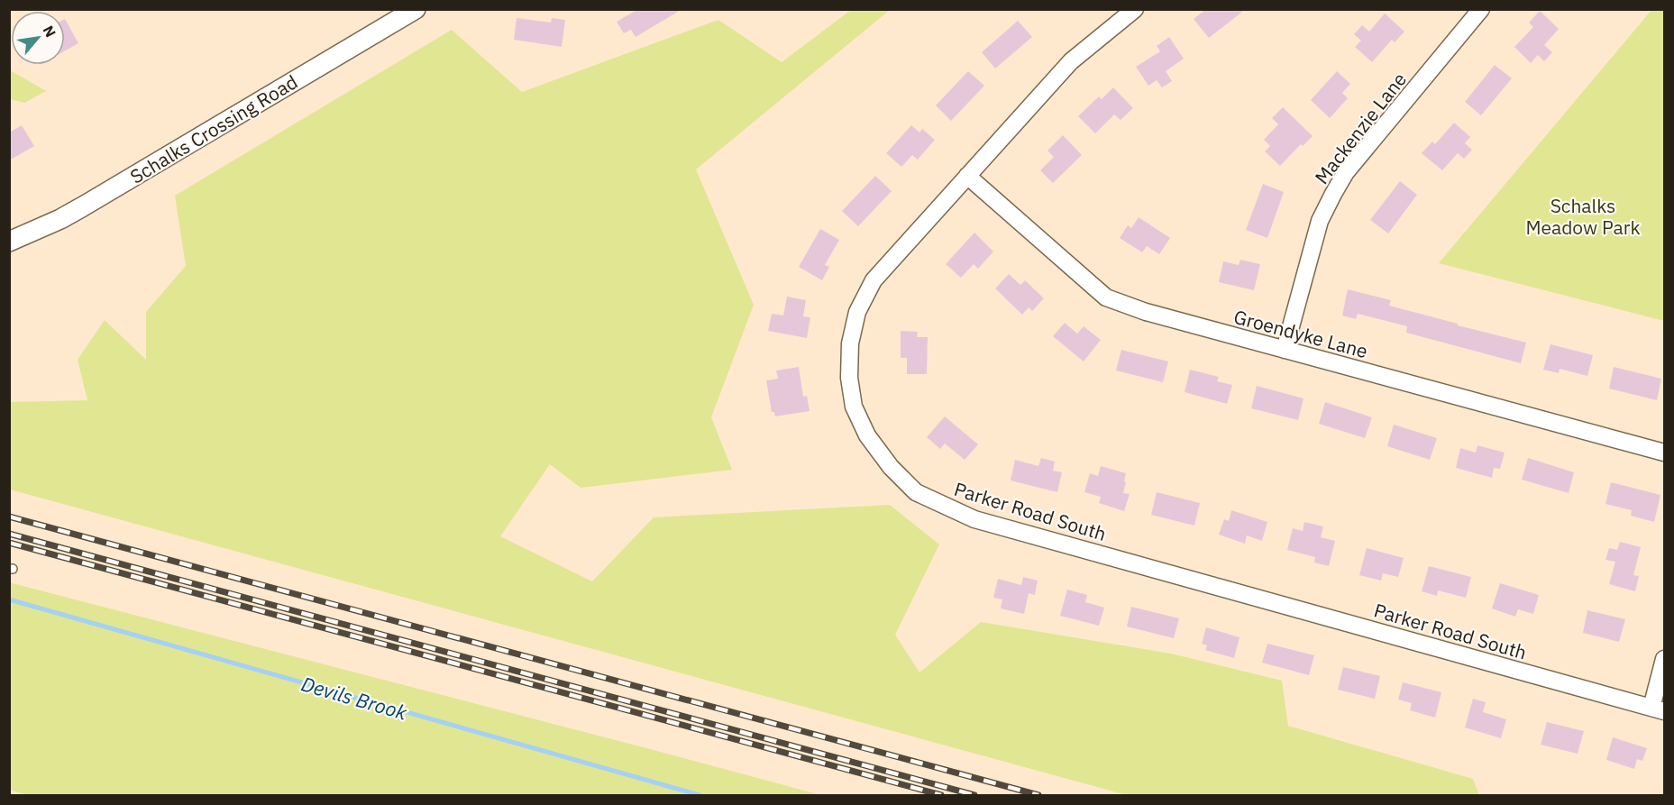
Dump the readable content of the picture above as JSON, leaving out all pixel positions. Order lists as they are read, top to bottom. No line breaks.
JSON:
{"streets":{"street":["Mackenzie Lane","Schalks Crossing Road","Groendyke Lane","Parker Road South"]},"crossings":[["Mackenzie Lane","Groendyke Lane"],["Groendyke Lane","Parker Road South"]],"water":["Devils Brook"],"parks":["Schalks Meadow Park"],"north":"top right"}
